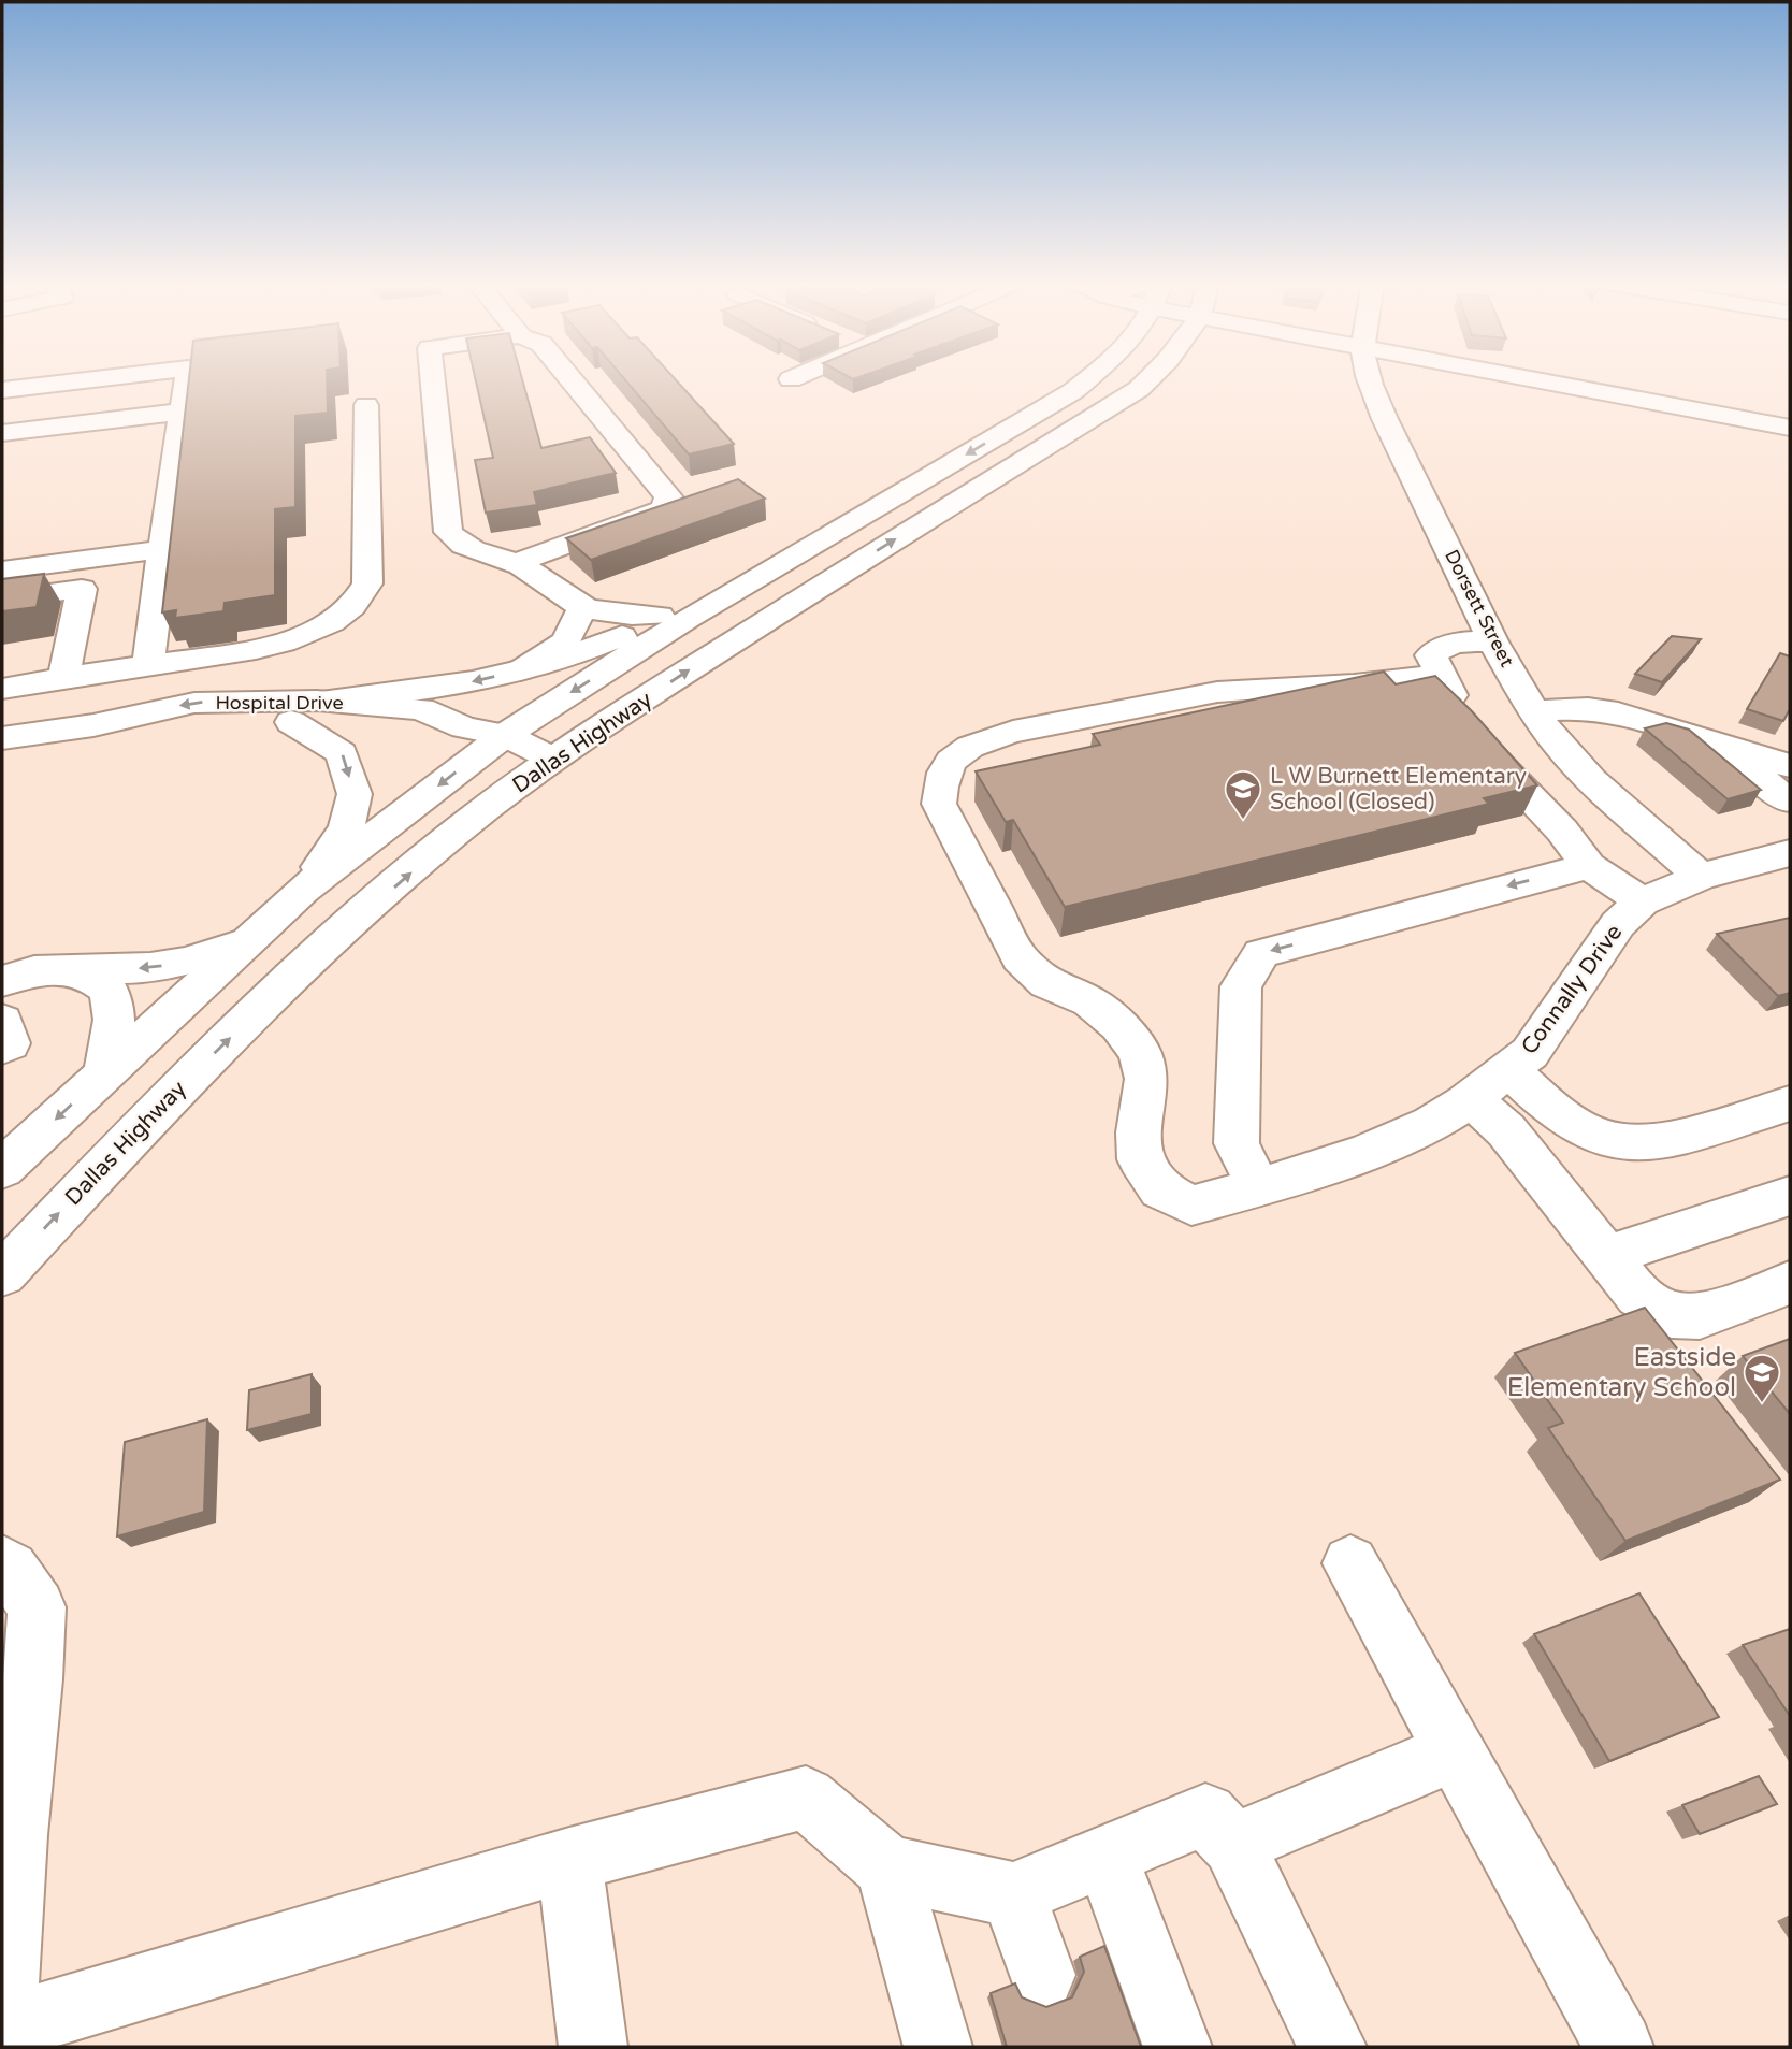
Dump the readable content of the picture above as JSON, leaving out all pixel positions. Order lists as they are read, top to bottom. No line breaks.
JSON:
{"streets":{"street":["Dorsett Street","Hospital Drive","Dallas Highway","Connally Drive"]},"crossings":[["Dorsett Street","Connally Drive"],["Hospital Drive","Dallas Highway"]],"places":{"school or university":["L W Burnett Elementary School (Closed)","Eastside Elementary School"]}}
